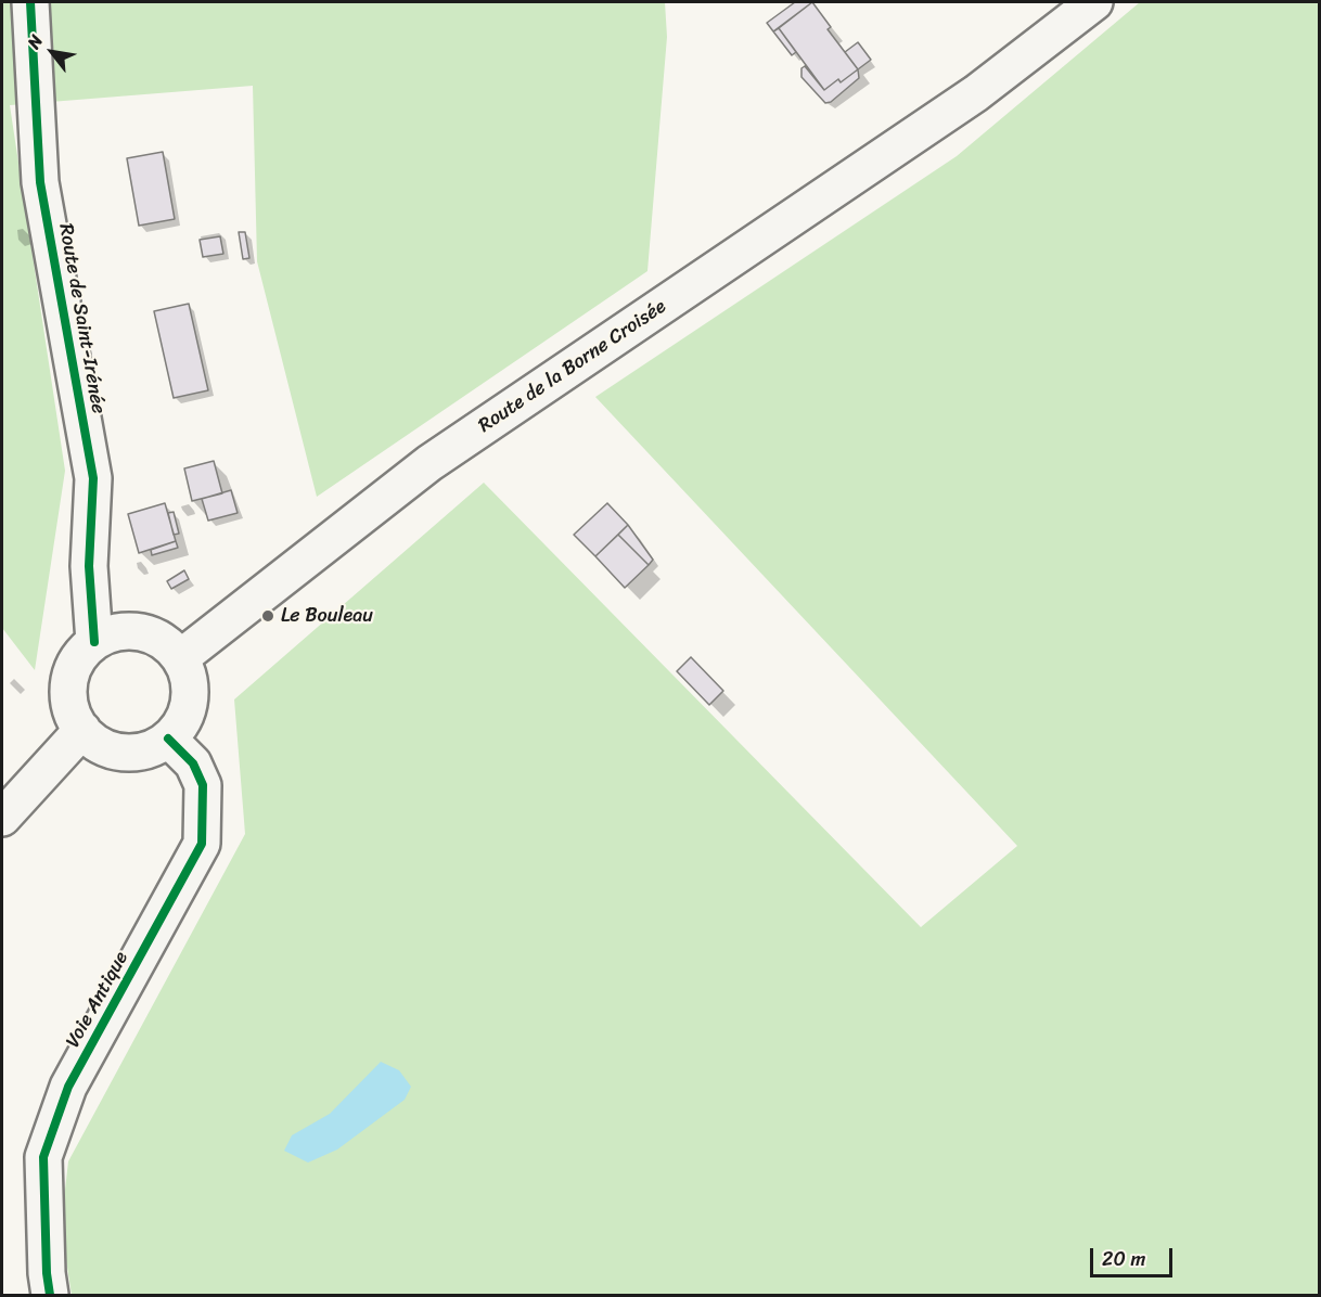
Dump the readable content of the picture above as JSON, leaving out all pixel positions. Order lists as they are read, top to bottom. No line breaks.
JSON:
{"streets":{"main road":["Route de Saint-Irénée","Route de la Borne Croisée","Voie Antique"]},"crossings":[["Route de Saint-Irénée","Route de la Borne Croisée"],["Route de Saint-Irénée","Voie Antique"],["Route de la Borne Croisée","Voie Antique"]],"places":["Le Bouleau"],"scale_bar":"20 m","north":"top left"}
